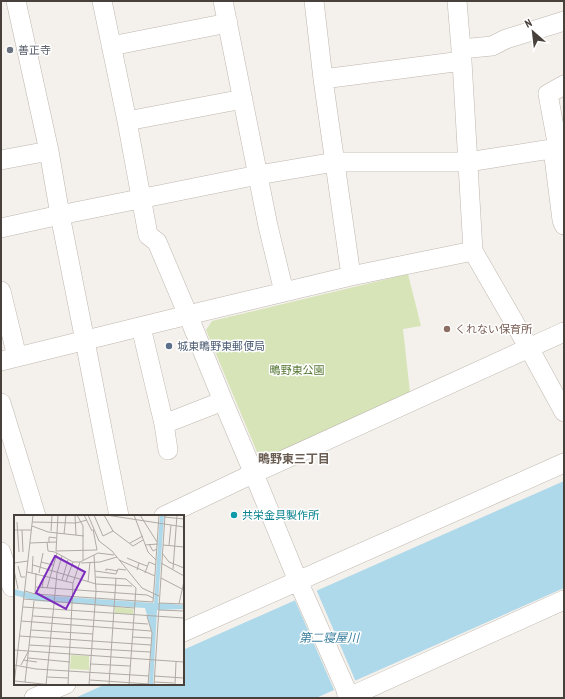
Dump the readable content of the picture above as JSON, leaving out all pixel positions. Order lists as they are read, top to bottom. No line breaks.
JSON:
{"districts":["鴫野東三丁目"],"water":["第二寝屋川"],"parks":["鴫野東公園"],"places":["善正寺","くれない保育所","城東鴫野東郵便局","共栄金具製作所"],"north":"top left"}
